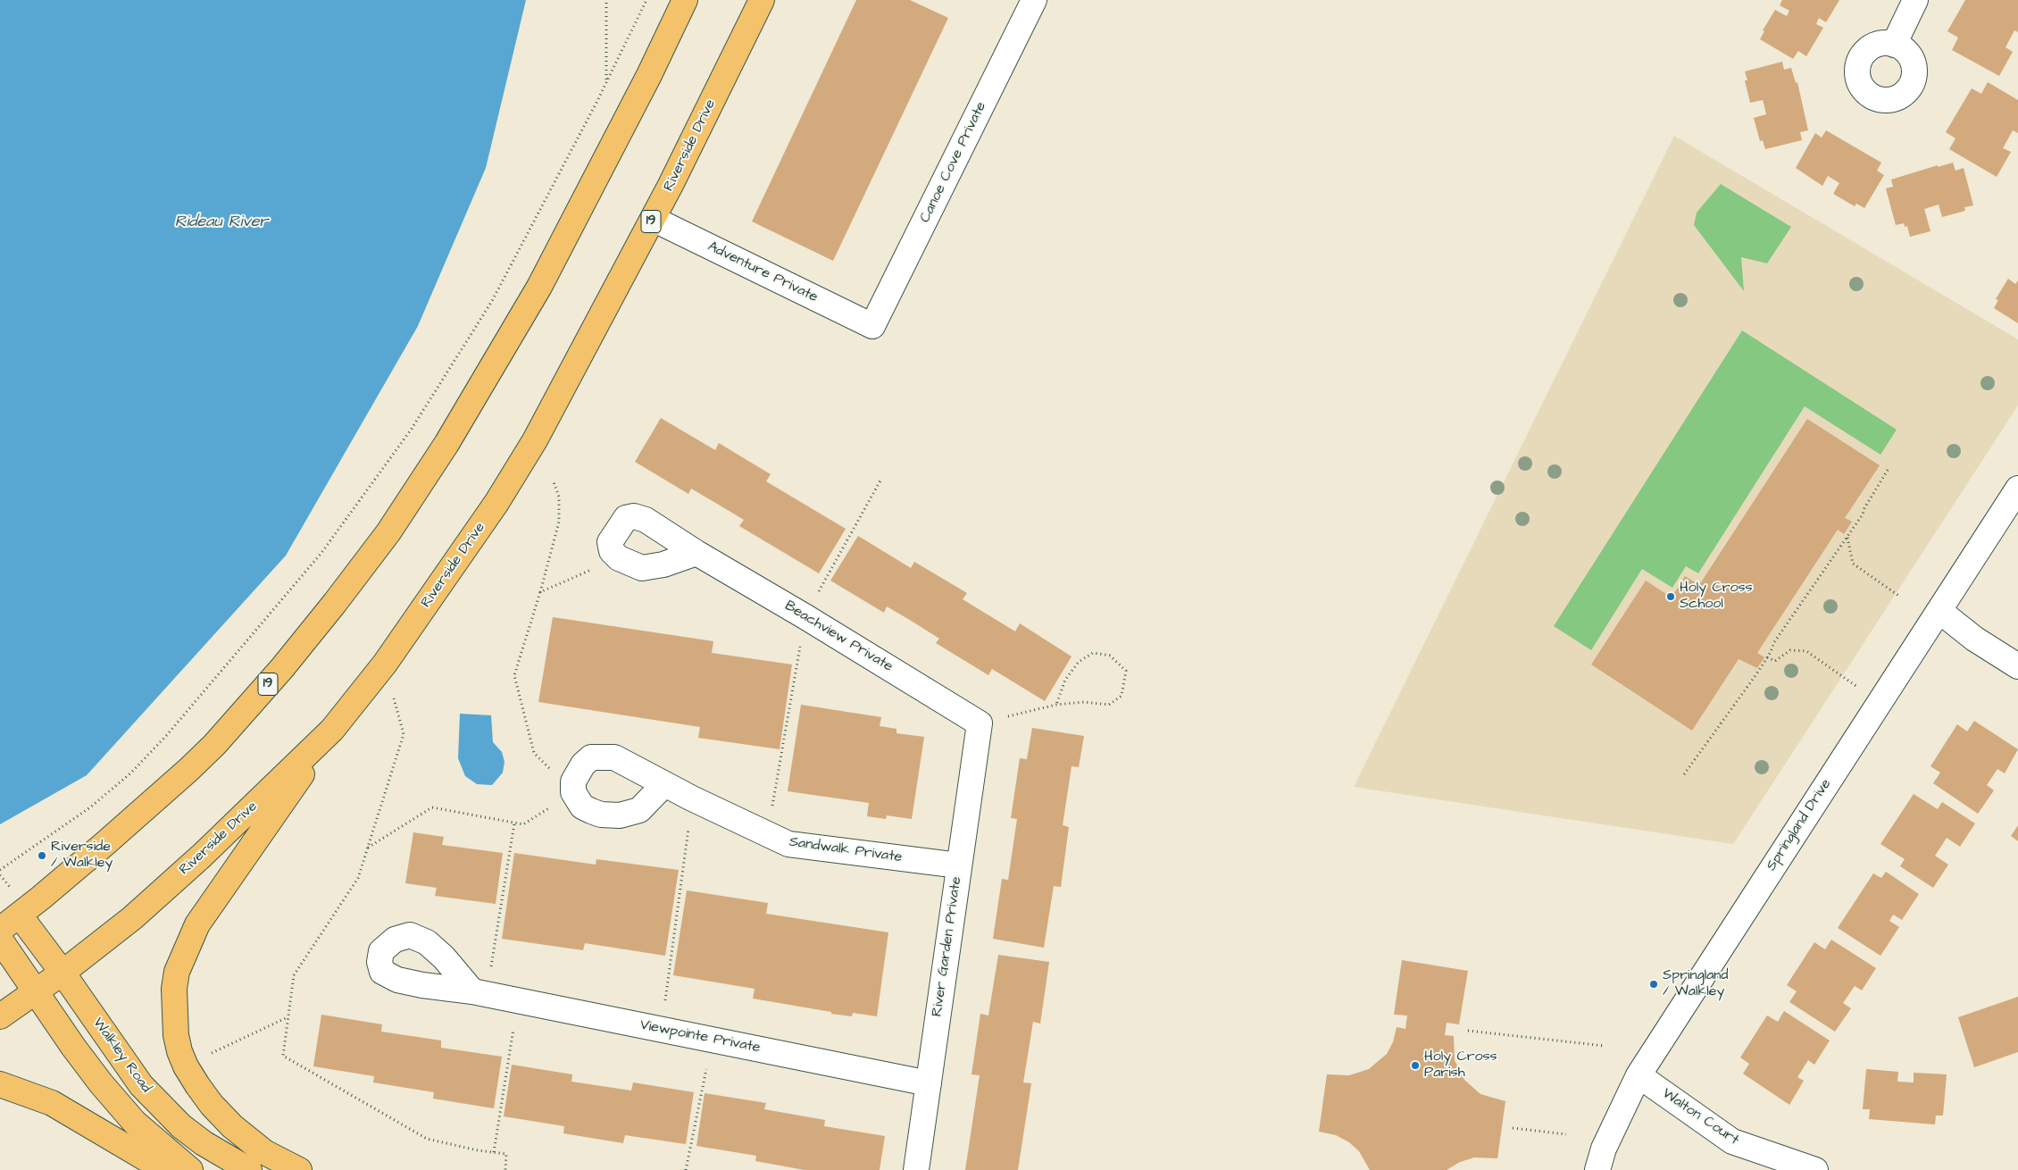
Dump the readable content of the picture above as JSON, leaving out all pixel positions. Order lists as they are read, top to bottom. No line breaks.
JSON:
{"streets":{"main road":["Riverside Drive","19","Walkley Road"],"street":["Canoe Cove Private","Adventure Private","Beachview Private","Springland Drive","Sandwalk Private","River Garden Private","Viewpointe Private","Walton Court"]},"crossings":[["Riverside Drive","Adventure Private"],["Riverside Drive","Walkley Road"],["Canoe Cove Private","Adventure Private"],["19","Walkley Road"],["Beachview Private","River Garden Private"],["Springland Drive","Walton Court"],["Sandwalk Private","River Garden Private"],["River Garden Private","Viewpointe Private"]],"water":["Rideau River"],"places":["Holy Cross School","Riverside / Walkley","Springland / Walkley","Holy Cross Parish"]}
